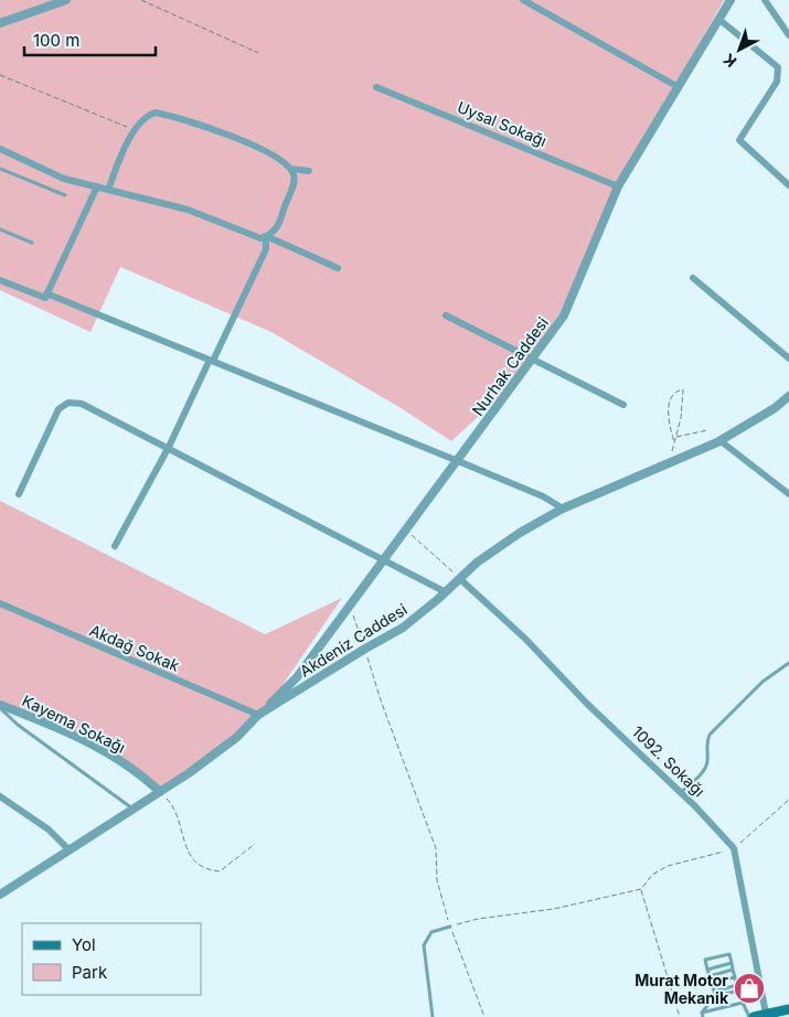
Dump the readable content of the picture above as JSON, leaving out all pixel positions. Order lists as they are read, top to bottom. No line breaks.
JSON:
{"streets":{"street":["Uysal Sokağı","Nurhak Caddesi","Akdeniz Caddesi","Akdağ Sokak","Kayema Sokağı","1092. Sokağı"]},"crossings":[["Uysal Sokağı","Nurhak Caddesi"],["Nurhak Caddesi","Akdeniz Caddesi"],["Nurhak Caddesi","Akdağ Sokak"],["Akdeniz Caddesi","Akdağ Sokak"],["Akdeniz Caddesi","Kayema Sokağı"],["Akdeniz Caddesi","1092. Sokağı"]],"places":{"shop":["Murat Motor Mekanik"]},"legend":["Yol","Park"],"scale_bar":"100 m","north":"bottom left"}
